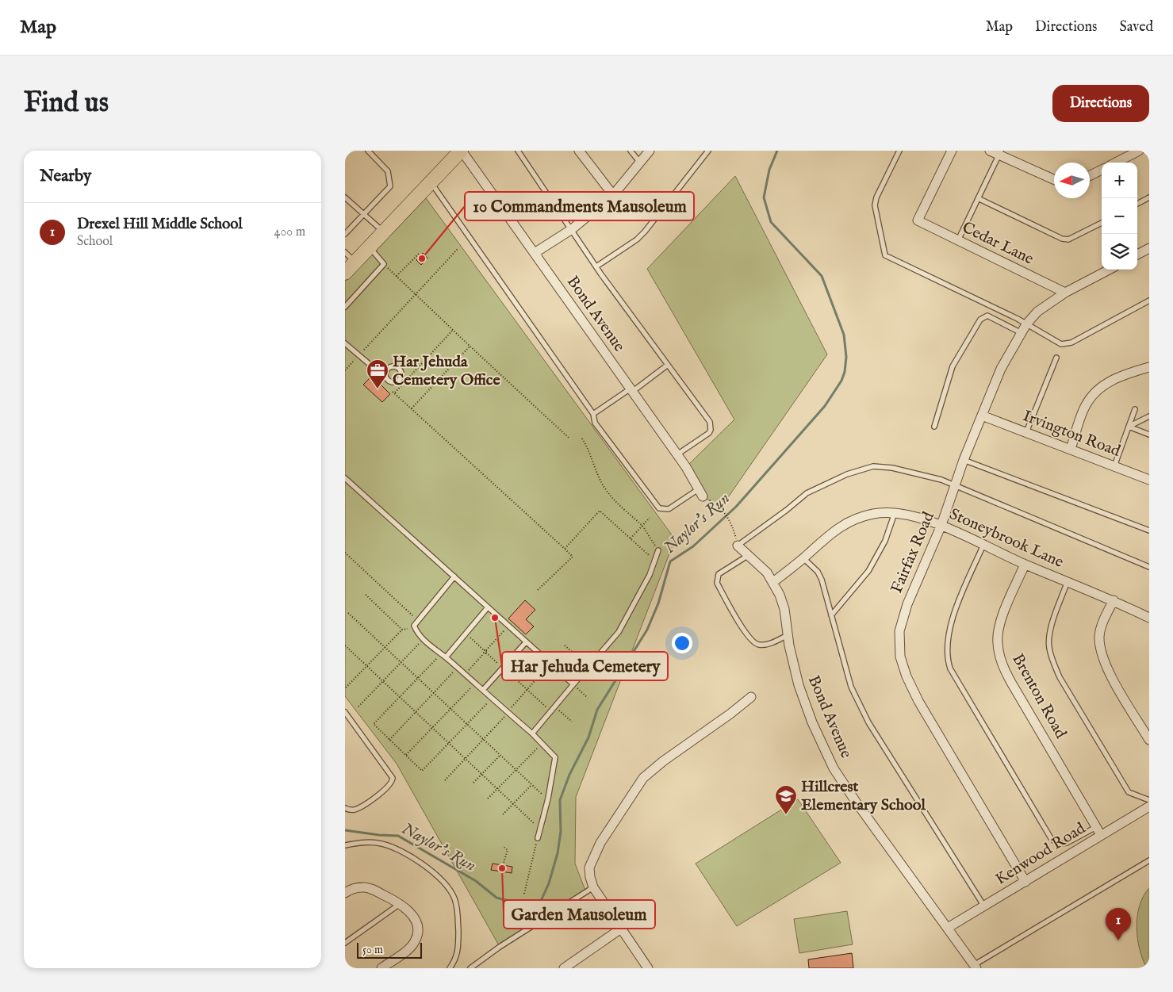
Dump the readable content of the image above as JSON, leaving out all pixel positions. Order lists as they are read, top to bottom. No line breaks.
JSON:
{"streets":{"street":["Cedar Lane","Bond Avenue","Irvington Road","Stoneybrook Lane","Fairfax Road","Brenton Road","Kenwood Road"]},"crossings":[["Cedar Lane","Fairfax Road"],["Bond Avenue","Stoneybrook Lane"],["Bond Avenue","Kenwood Road"],["Irvington Road","Fairfax Road"],["Stoneybrook Lane","Fairfax Road"],["Stoneybrook Lane","Brenton Road"],["Fairfax Road","Kenwood Road"],["Brenton Road","Kenwood Road"]],"water":["Naylor's Run"],"places":{"other":["10 Commandments Mausoleum","Har Jehuda Cemetery","Garden Mausoleum"],"office":["Har Jehuda Cemetery Office"],"school or university":["Hillcrest Elementary School"]},"scale_bar":"50 m","north":"left","page":{"header":"Map","nav":["Map","Directions","Saved"],"buttons":"Directions","title":"Find us","heading":"Nearby","map_buttons":["+","−"],"list":[{"mark":"1","name":"Drexel Hill Middle School","note":"School","value":"400 m"}],"pins":"1","scale":"50 m"}}
